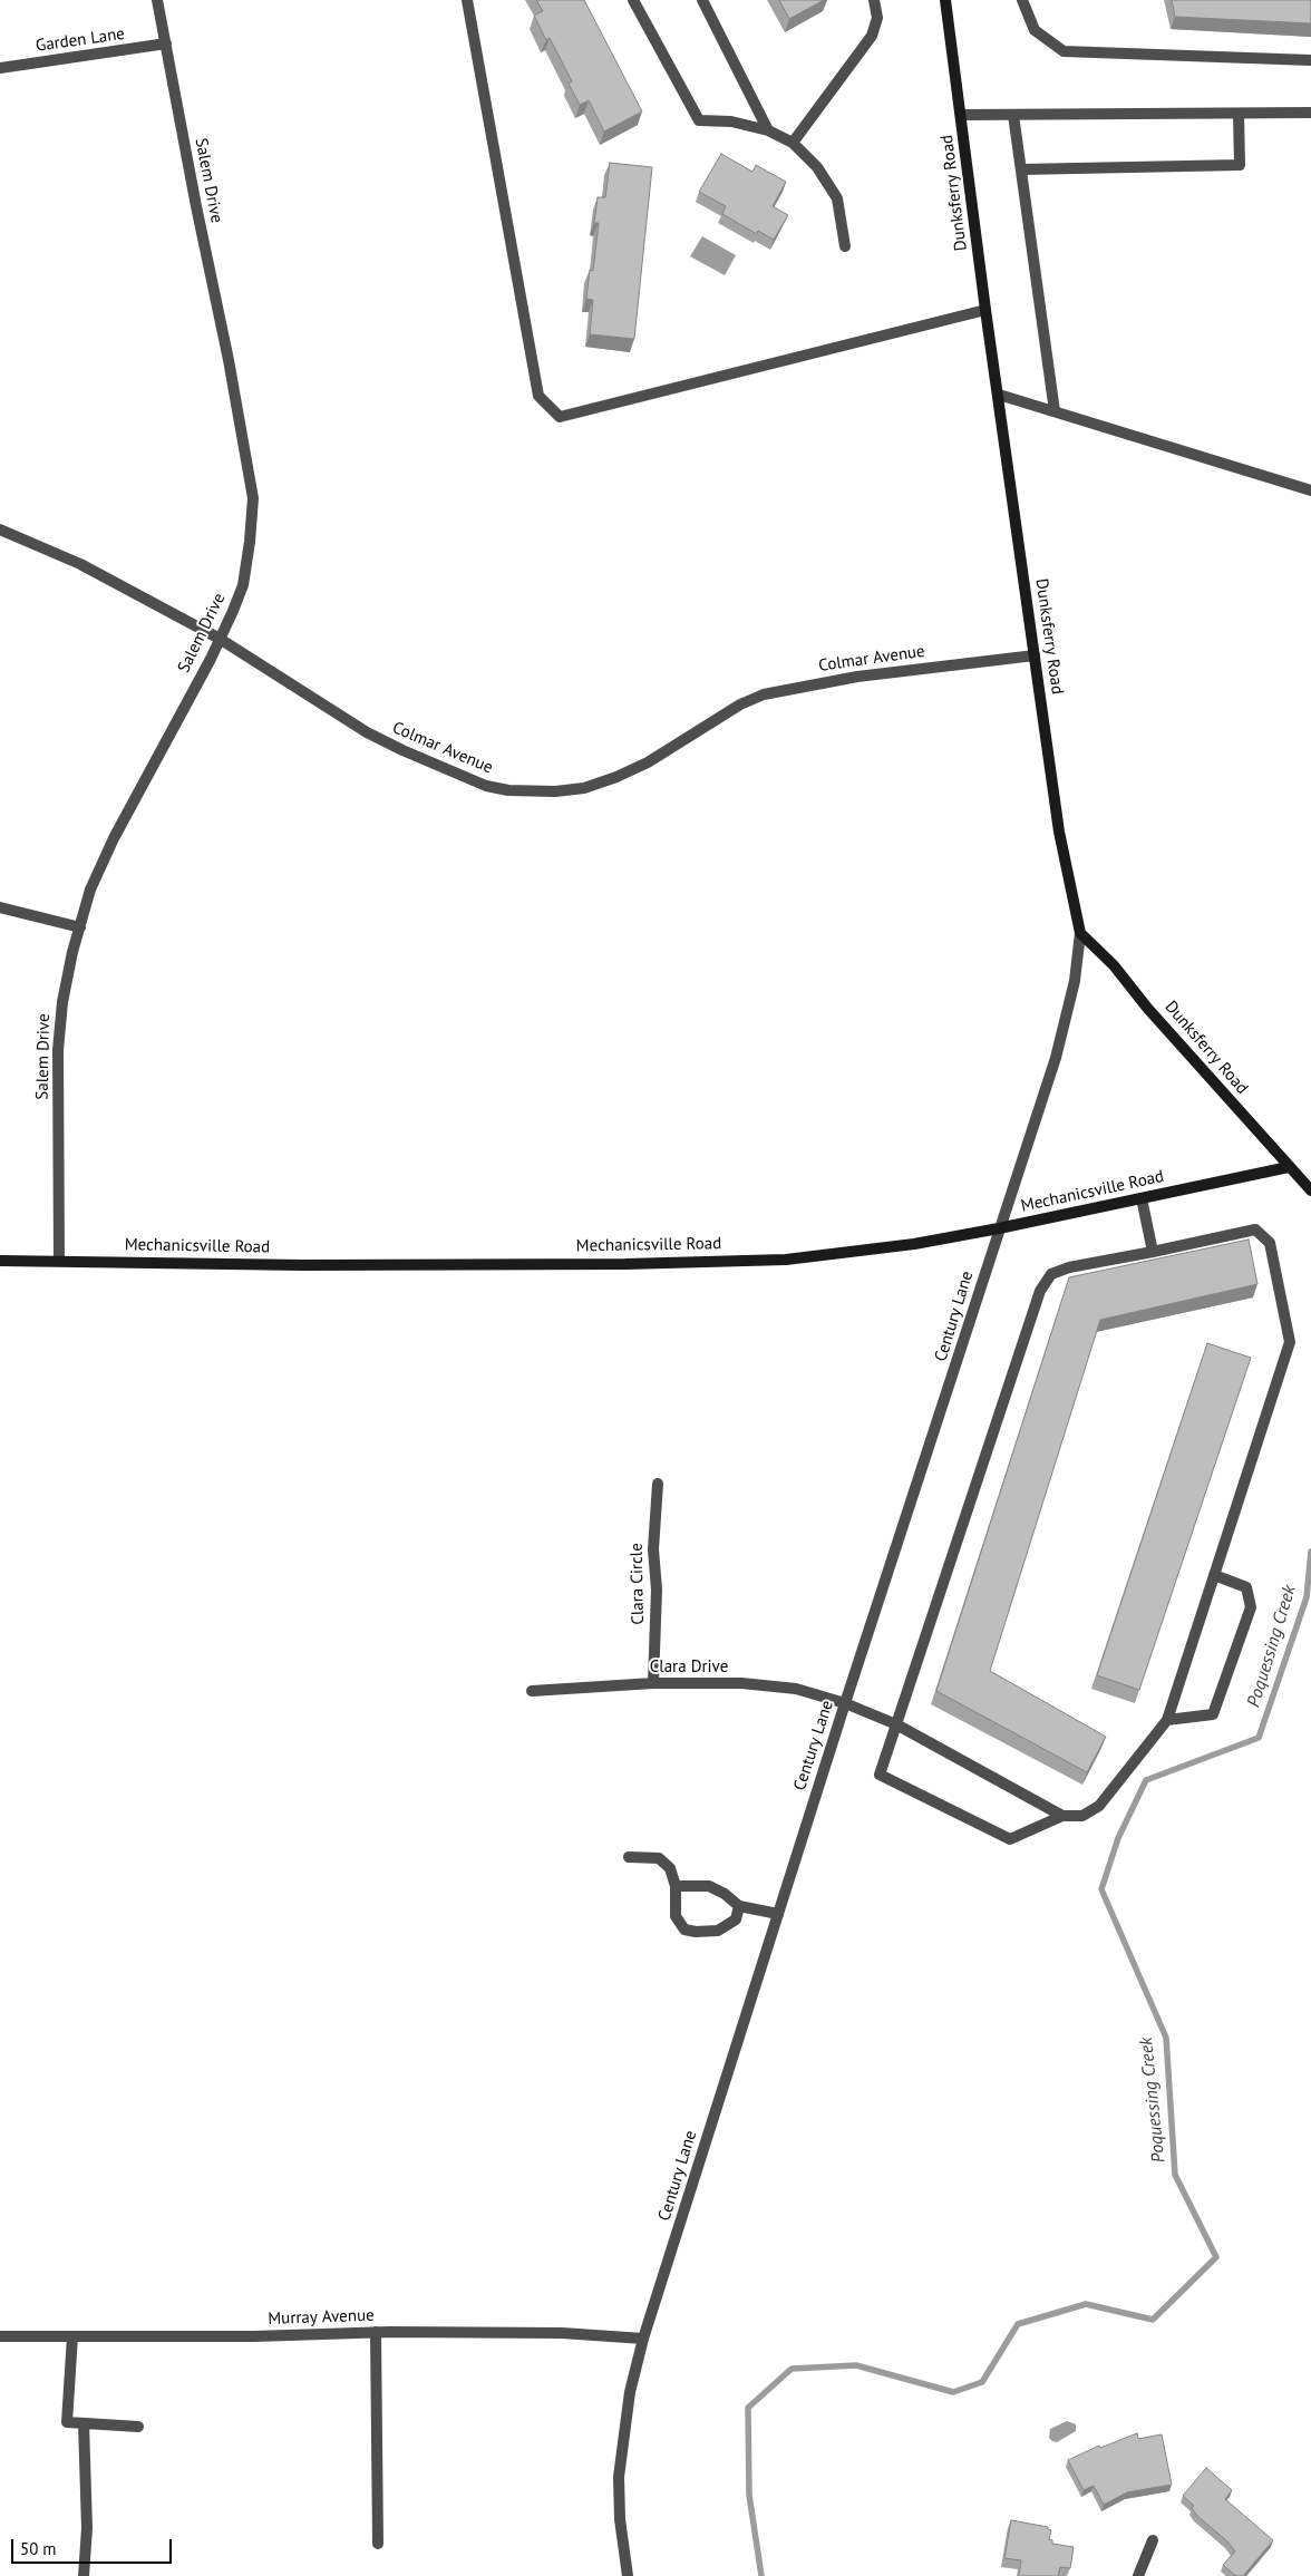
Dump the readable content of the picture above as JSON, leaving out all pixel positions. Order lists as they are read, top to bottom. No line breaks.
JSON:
{"streets":{"street":["Garden Lane","Salem Drive","Dunksferry Road","Colmar Avenue","Mechanicsville Road","Century Lane","Clara Circle","Clara Drive","Murray Avenue"]},"crossings":[["Garden Lane","Salem Drive"],["Salem Drive","Colmar Avenue"],["Salem Drive","Mechanicsville Road"],["Dunksferry Road","Colmar Avenue"],["Dunksferry Road","Mechanicsville Road"],["Dunksferry Road","Century Lane"],["Mechanicsville Road","Century Lane"],["Century Lane","Clara Drive"],["Century Lane","Murray Avenue"],["Clara Circle","Clara Drive"]],"water":["Poquessing Creek"],"scale_bar":"50 m"}
